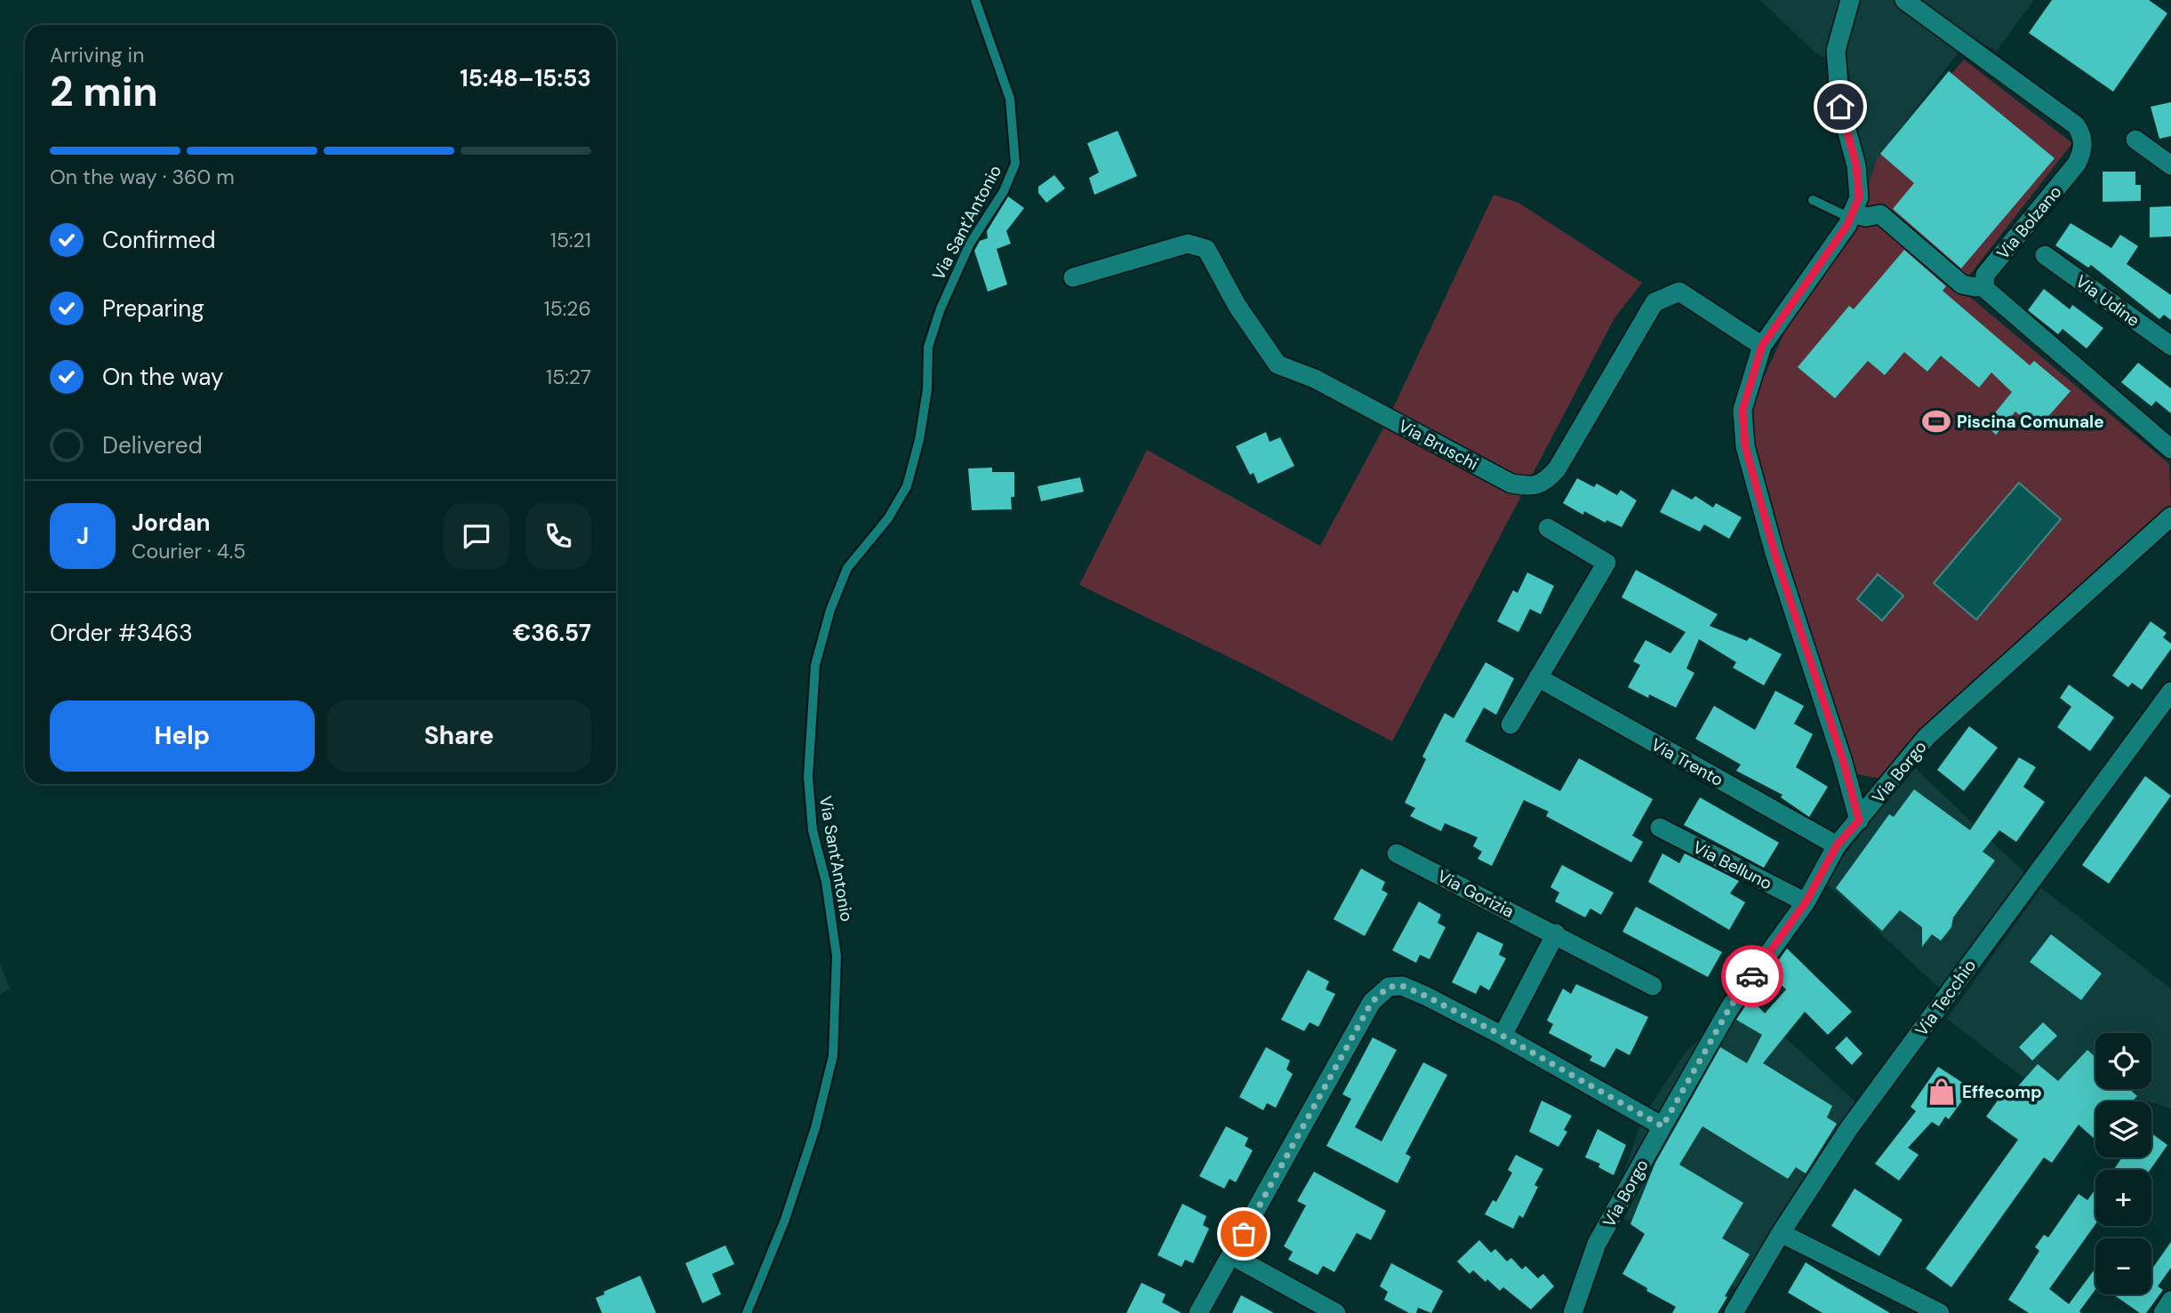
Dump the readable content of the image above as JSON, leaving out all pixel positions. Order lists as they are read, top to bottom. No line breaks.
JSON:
{"streets":{"street":["Via Bolzano","Via Udine","Via Bruschi","Via Trento","Via Borgo","Via Belluno","Via Gorizia","Via Tecchio"],"lane":["Via Sant'Antonio"]},"crossings":[["Via Trento","Via Borgo"],["Via Borgo","Via Belluno"]],"places":{"sports":["Piscina Comunale"],"shop":["Effecomp"]},"page":{"heading":["2 min","Arriving in","15:48–15:53"],"panel":["Jordan","Courier · 4.5","Order #3463","€36.57"],"bar":"On the way · 360 m","list":[["Confirmed","15:21"],["Preparing","15:26"],["On the way","15:27"],"Delivered"],"round":"J","buttons":["Help","Share"],"map_buttons":["+","−"]}}
